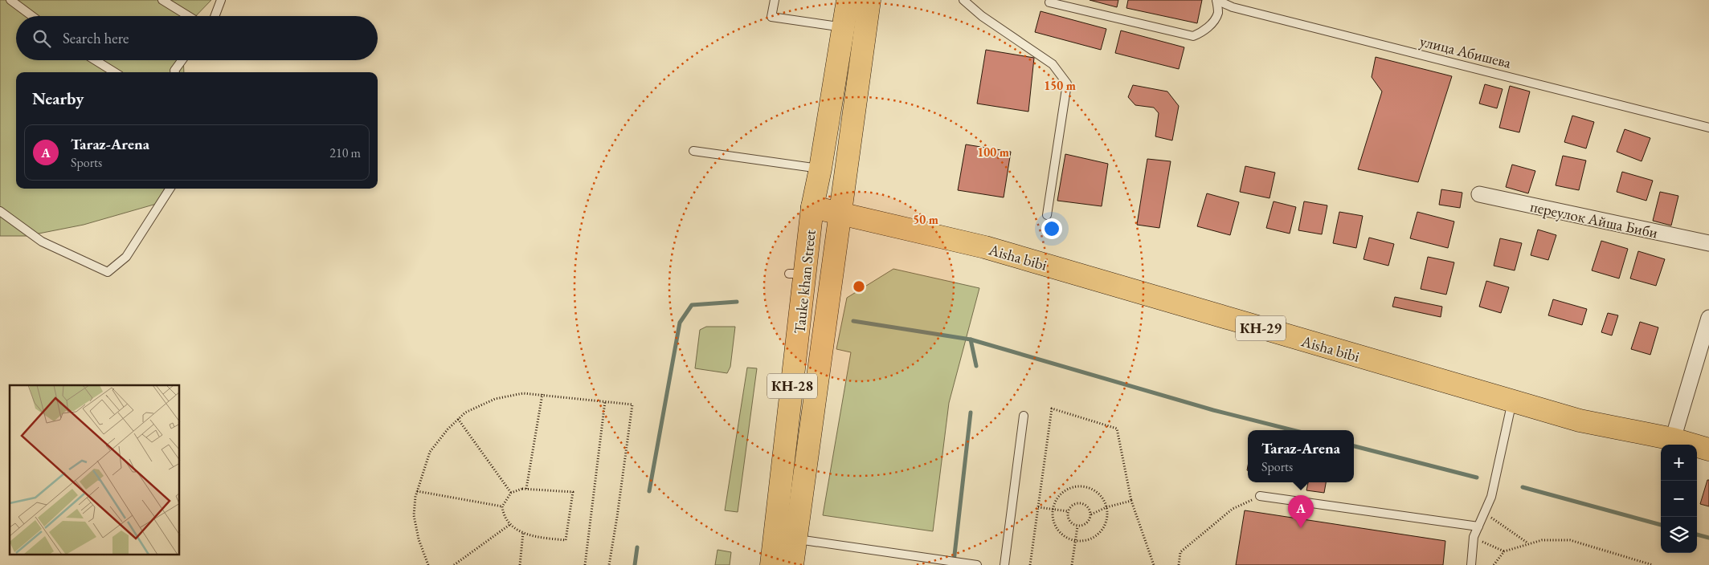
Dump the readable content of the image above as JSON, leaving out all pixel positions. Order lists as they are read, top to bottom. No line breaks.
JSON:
{"streets":{"main road":["Aisha bibi","Tauke khan Street","КН-29","КН-28"],"street":["переулок Айша Биби"],"lane":["улица Абишева"]},"crossings":[["Aisha bibi","Tauke khan Street"]],"page":{"search":"Search here","heading":"Nearby","list":[{"mark":"A","name":"Taraz-Arena","note":"Sports","value":"210 m"}],"popup":["Taraz-Arena","Sports"],"map_buttons":["+","−"],"pins":"A"},"rings":["150 m","100 m","50 m"]}
